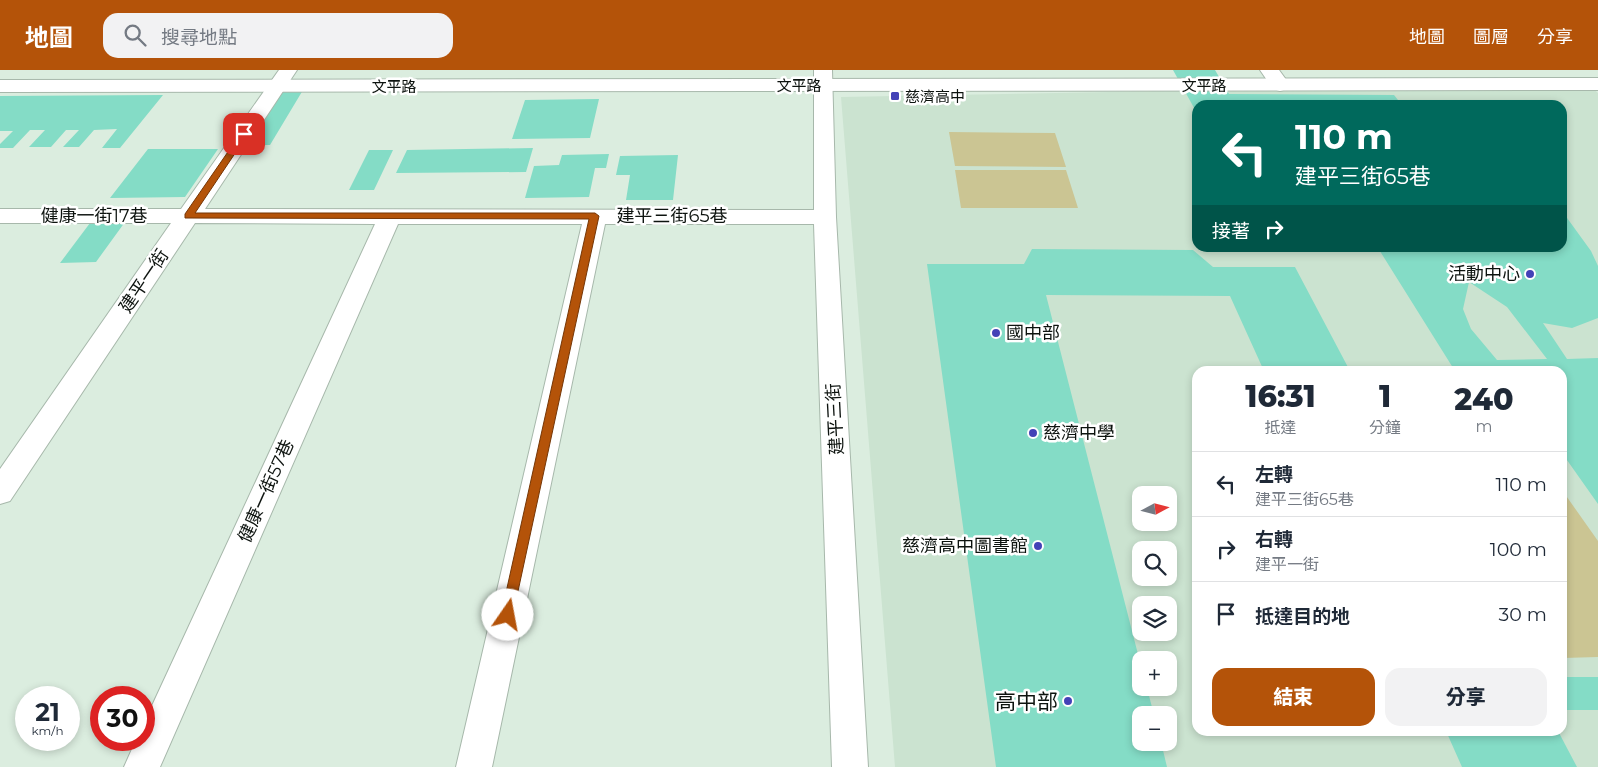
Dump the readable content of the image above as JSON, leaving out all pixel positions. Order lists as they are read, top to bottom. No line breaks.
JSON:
{"streets":{"street":["文平路","健康一街17巷","建平三街65巷","建平一街","建平三街","健康一街57巷"]},"crossings":[["文平路","建平一街"],["文平路","建平三街"],["健康一街17巷","建平三街65巷"],["健康一街17巷","建平一街"],["建平三街65巷","建平一街"],["建平三街65巷","建平三街"],["建平三街65巷","健康一街57巷"]],"places":{"transit":["慈濟高中"],"other":["活動中心","國中部","慈濟中學","慈濟高中圖書館","高中部"]},"north":"right","page":{"header":"地圖","search":"搜尋地點","nav":["地圖","圖層","分享"],"turn":["110 m","建平三街65巷"],"then":"接著","eta":["16:31","抵達","1","分鐘","240","m"],"list":[{"name":"左轉","note":"建平三街65巷","value":"110 m"},{"name":"右轉","note":"建平一街","value":"100 m"},{"name":"抵達目的地","value":"30 m"}],"map_buttons":["+","−"],"buttons":["結束","分享"],"speed":"21 km/h","limit":"30"}}
